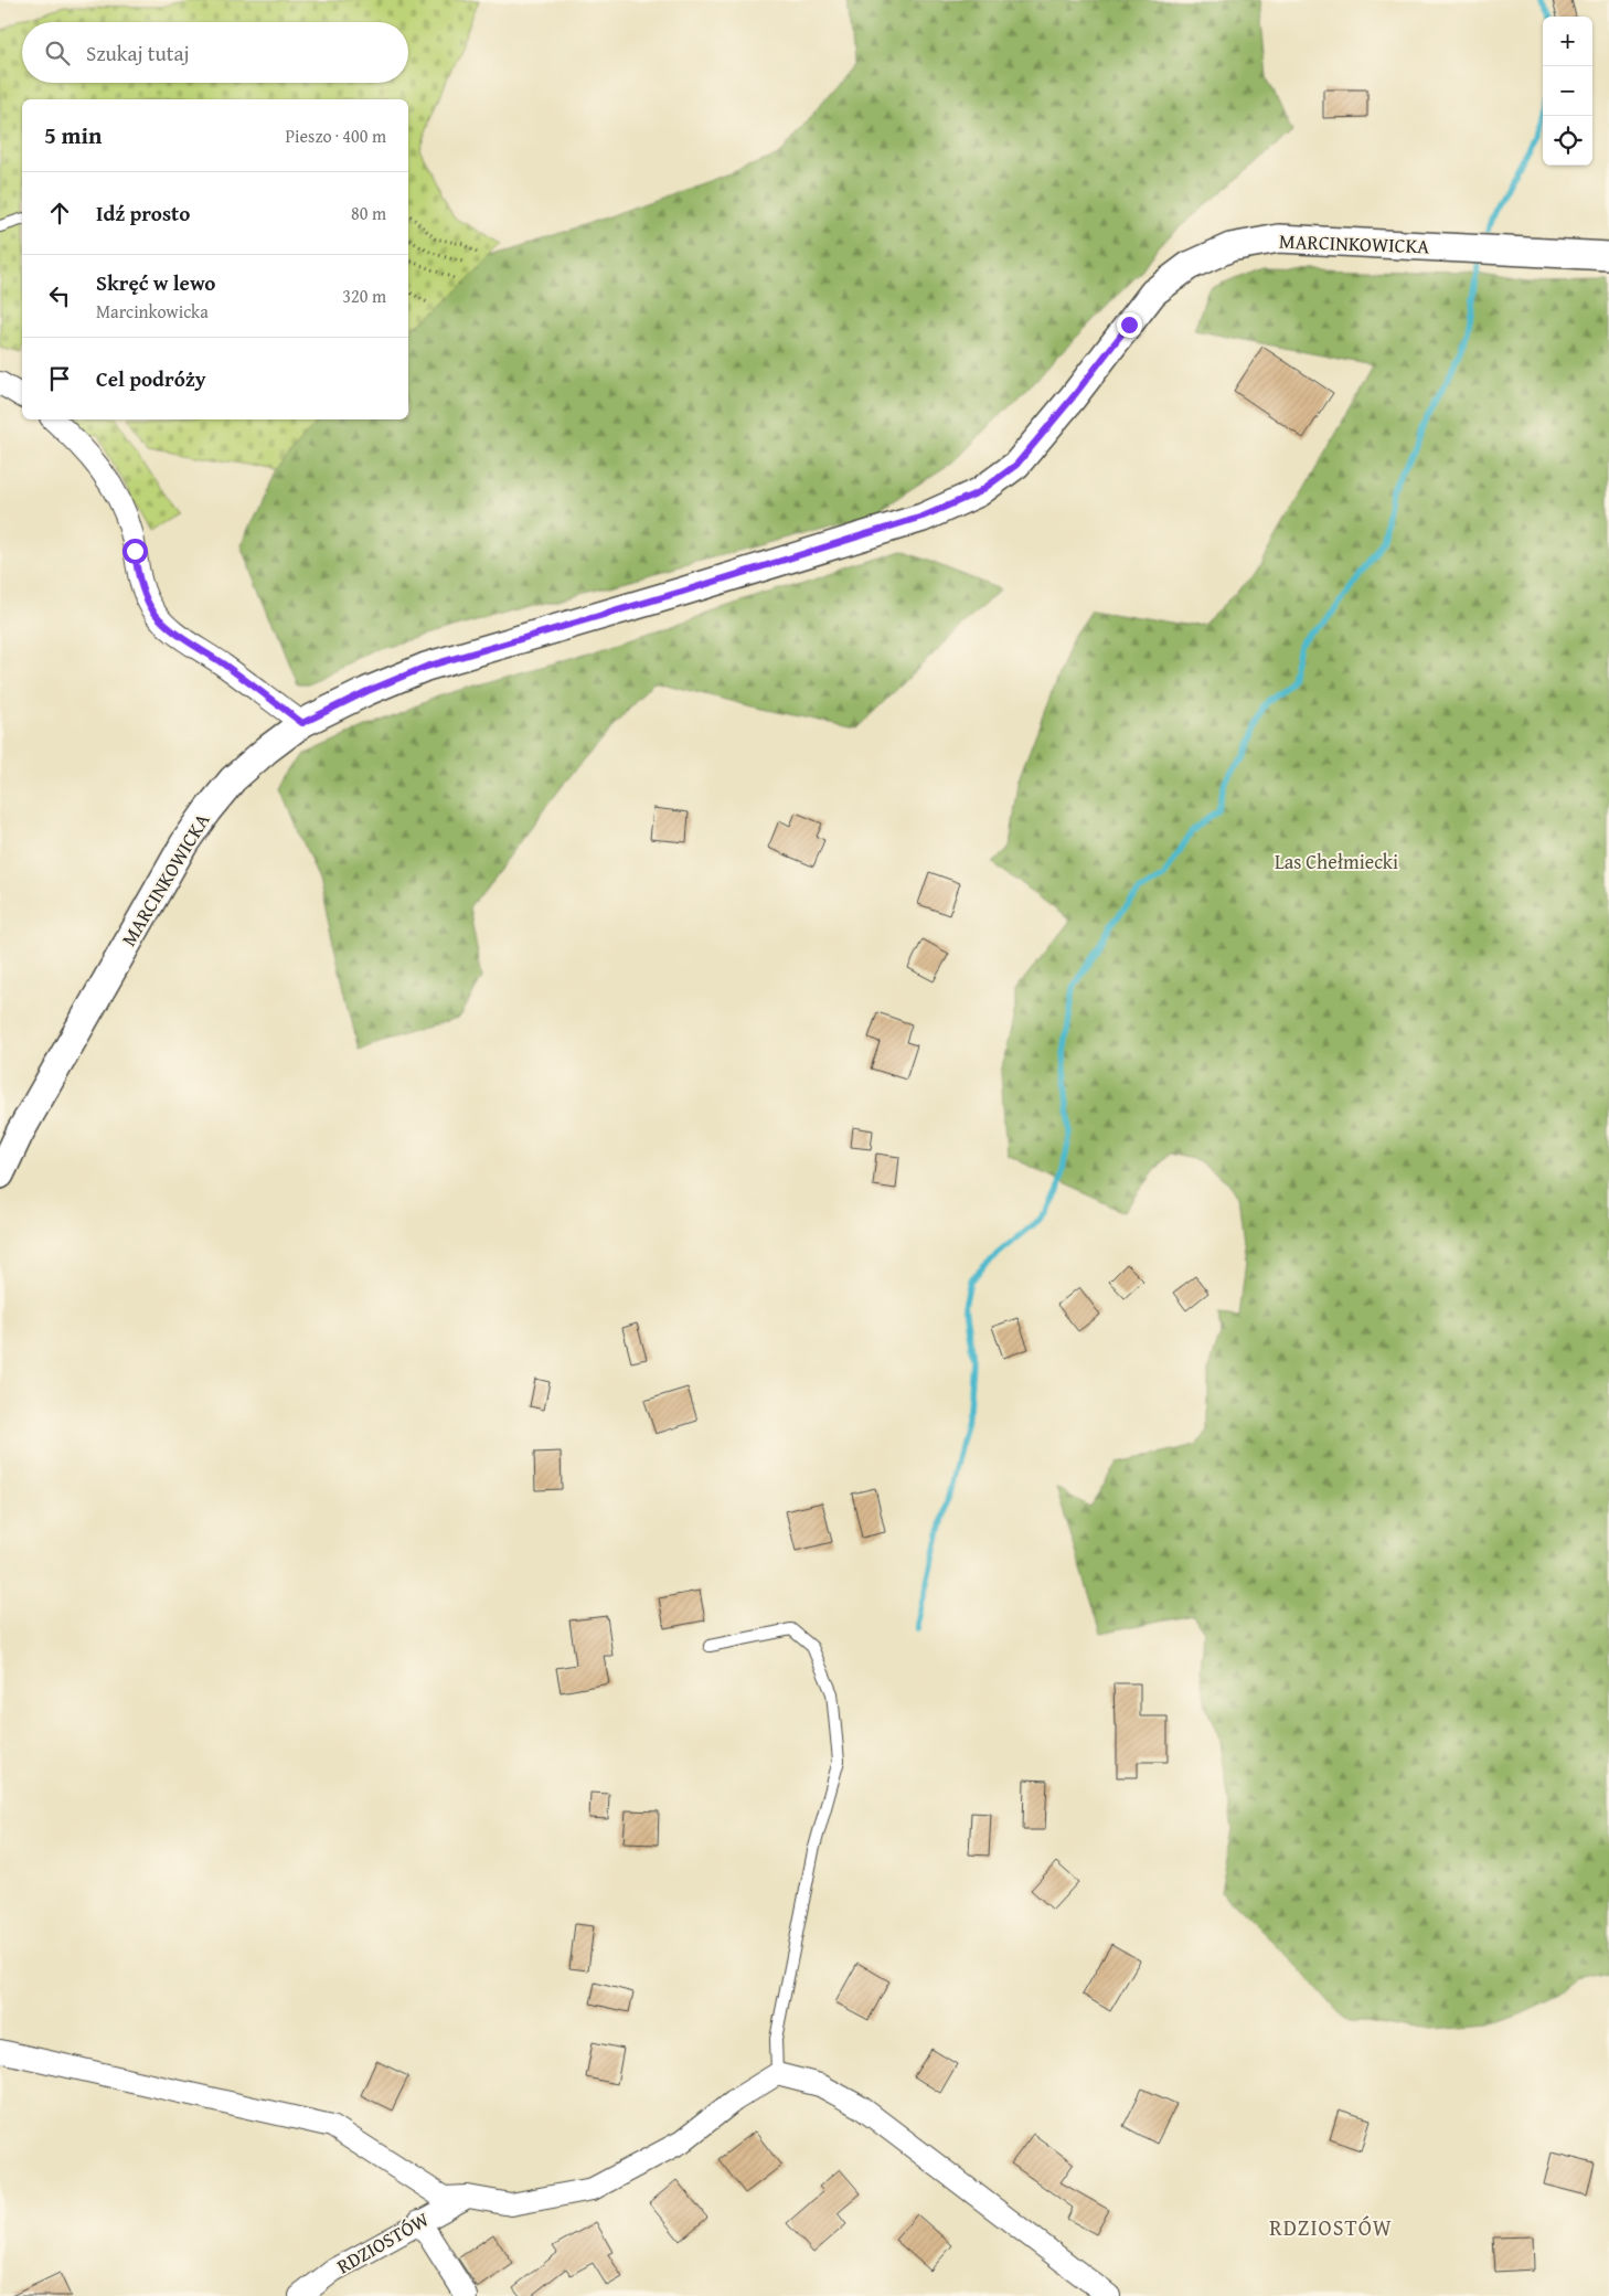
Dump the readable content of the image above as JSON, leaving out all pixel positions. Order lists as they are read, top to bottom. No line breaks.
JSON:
{"streets":{"street":["MARCINKOWICKA","RDZIOSTÓW"]},"districts":["RDZIOSTÓW"],"parks":["Las Chełmiecki"],"page":{"map_buttons":["+","−"],"search":"Szukaj tutaj","heading":["5 min","Pieszo · 400 m"],"list":[["Idź prosto","80 m"],["Skręć w lewo","Marcinkowicka","320 m"],"Cel podróży"]}}
